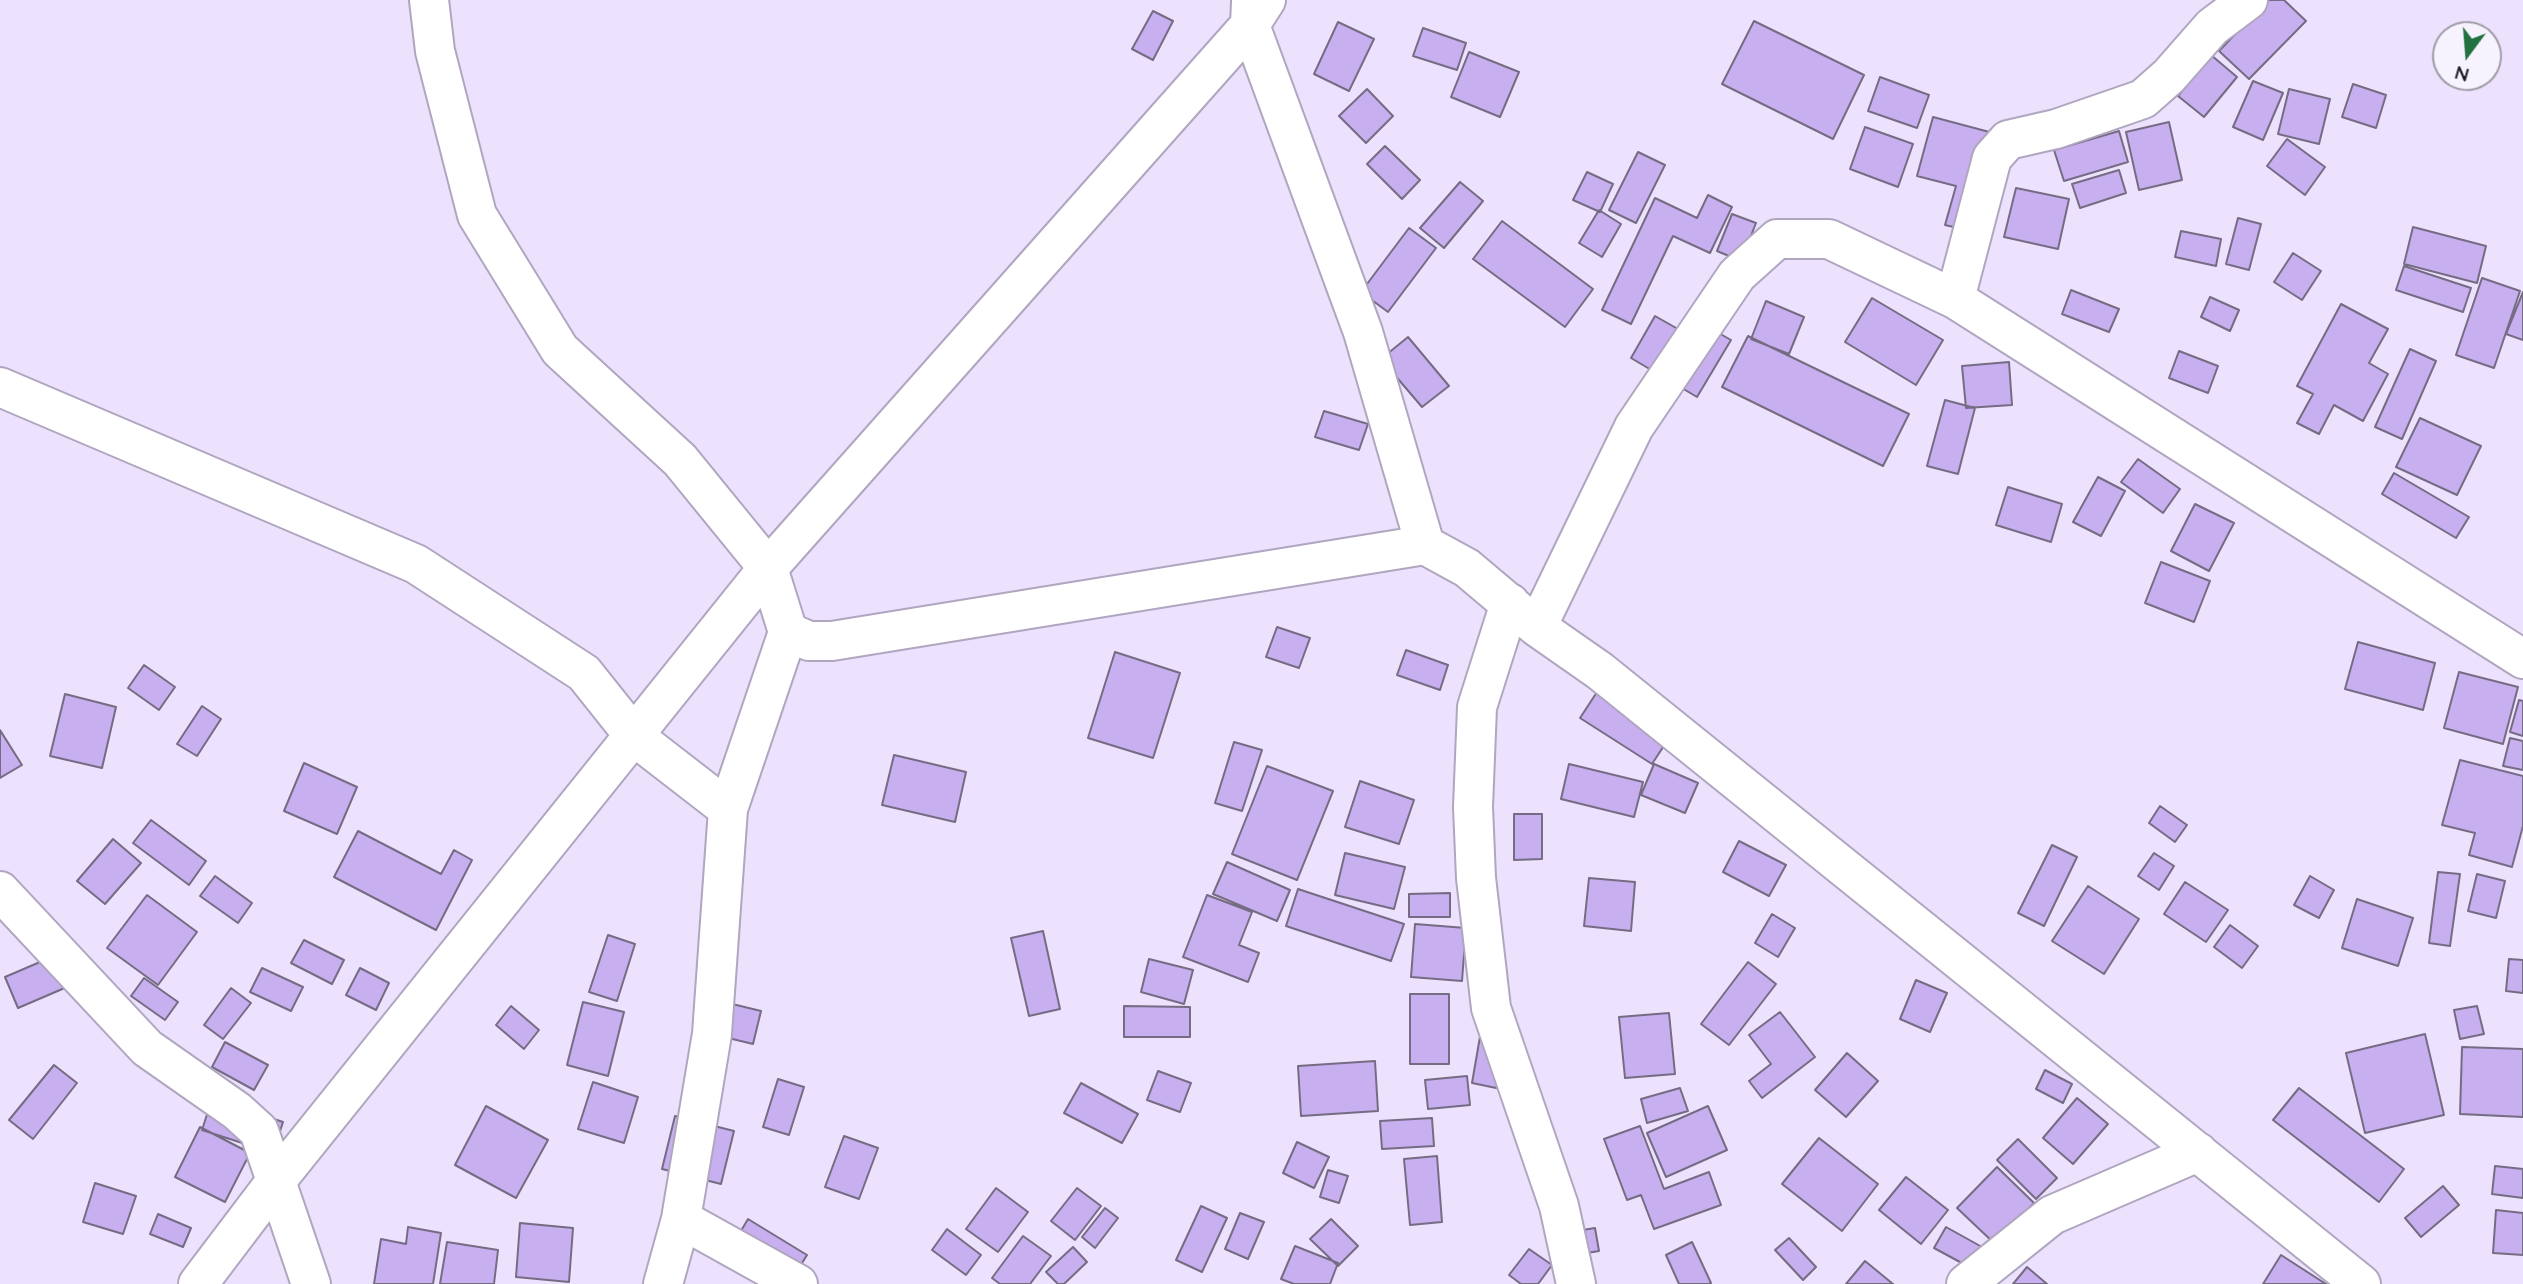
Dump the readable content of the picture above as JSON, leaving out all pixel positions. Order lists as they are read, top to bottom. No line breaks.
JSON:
{"north":"bottom"}
